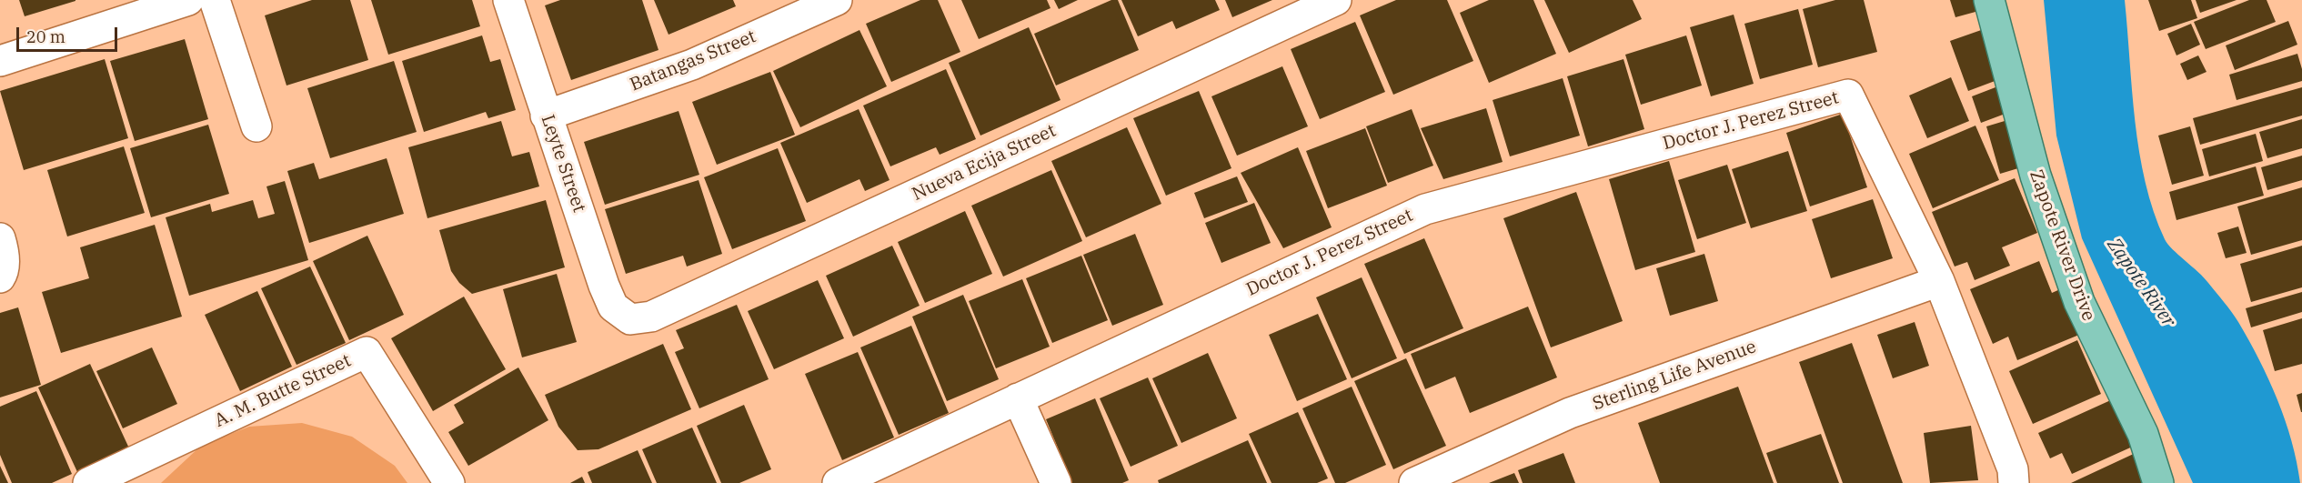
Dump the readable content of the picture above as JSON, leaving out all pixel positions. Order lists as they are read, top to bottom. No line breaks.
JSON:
{"streets":{"main road":["Zapote River Drive"],"street":["Batangas Street","Doctor J. Perez Street","Nueva Ecija Street","Leyte Street","Sterling Life Avenue","A. M. Butte Street"]},"crossings":[["Batangas Street","Leyte Street"],["Doctor J. Perez Street","Sterling Life Avenue"],["Nueva Ecija Street","Leyte Street"]],"water":["Zapote River"],"scale_bar":"20 m"}
